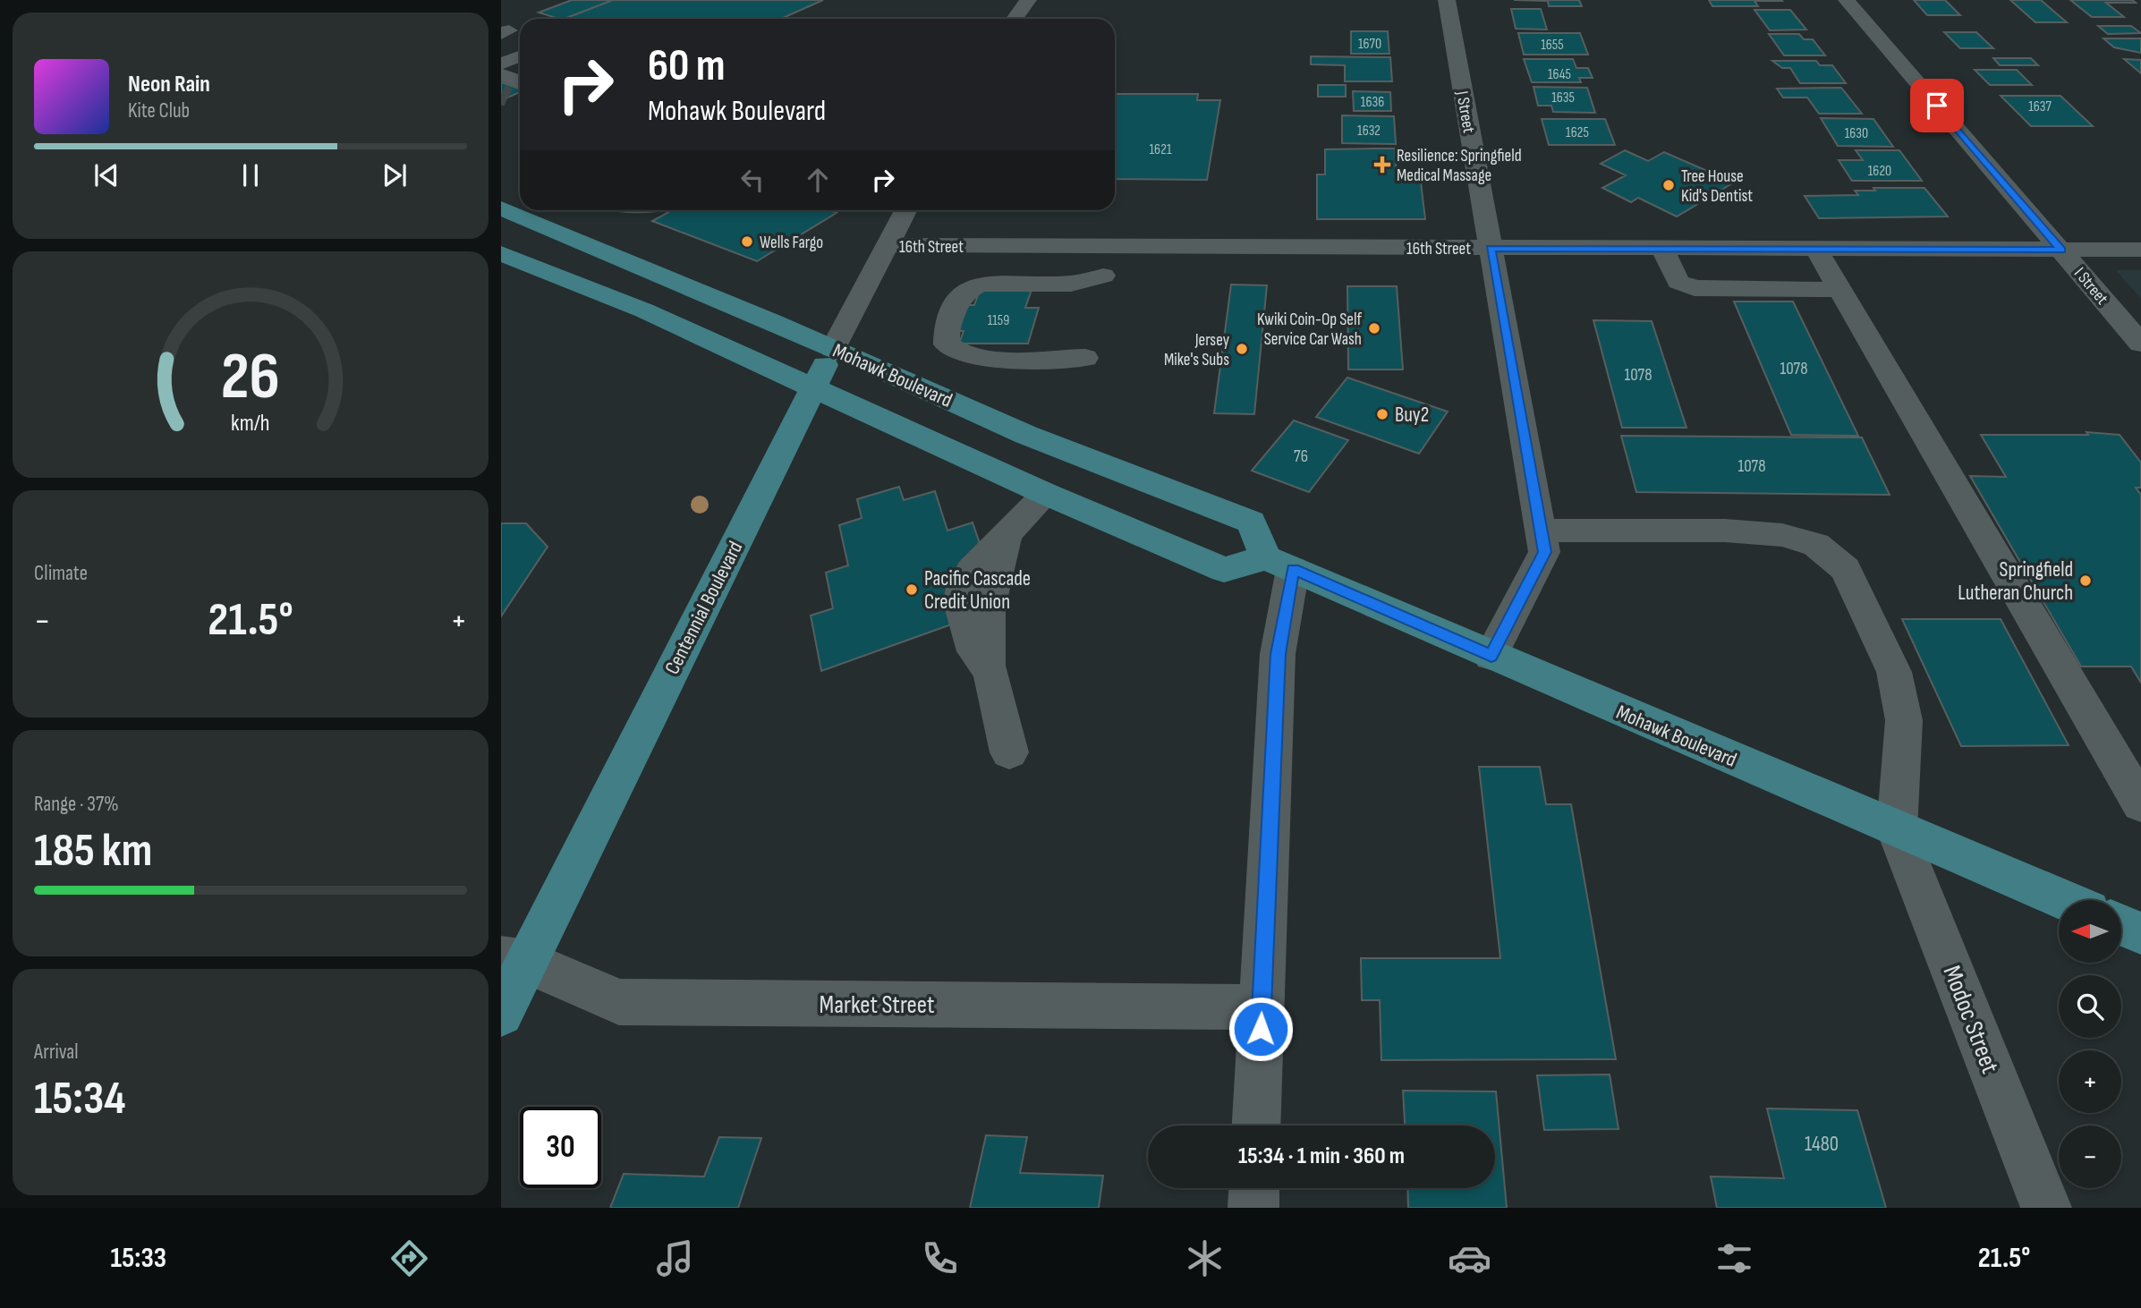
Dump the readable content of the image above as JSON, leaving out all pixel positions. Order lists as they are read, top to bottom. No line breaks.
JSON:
{"streets":{"main road":["Mohawk Boulevard","Centennial Boulevard"],"street":["J Street","16th Street","I Street","Market Street","Modoc Street"]},"crossings":[["J Street","16th Street"],["J Street","Mohawk Boulevard"],["16th Street","I Street"],["16th Street","Centennial Boulevard"],["Mohawk Boulevard","Centennial Boulevard"],["Mohawk Boulevard","Modoc Street"],["Centennial Boulevard","Market Street"]],"places":{"health":["Resilience: Springfield Medical Massage"],"other":["Tree House Kid's Dentist","Wells Fargo","Kwiki Coin-Op Self Service Car Wash","Jersey Mike's Subs","Buy2","Springfield Lutheran Church","Pacific Cascade Credit Union"]},"house_numbers":["1670","1655","1645","1635","1636","1637","1632","1625","1630","1621","1620","1159","1078","1078","76","1078","1480"],"north":"left","page":{"turn":["60 m","Mohawk Boulevard"],"song":["Neon Rain","Kite Club"],"tile":["Climate",["Range · 37%","185 km"],["Arrival","15:34"]],"heat":["−","21.5°","+"],"map_buttons":["+","−"],"limit":"30","trip":"15:34 · 1 min · 360 m","tabs":["15:33","21.5°"],"gauge":["26","km/h"]}}
